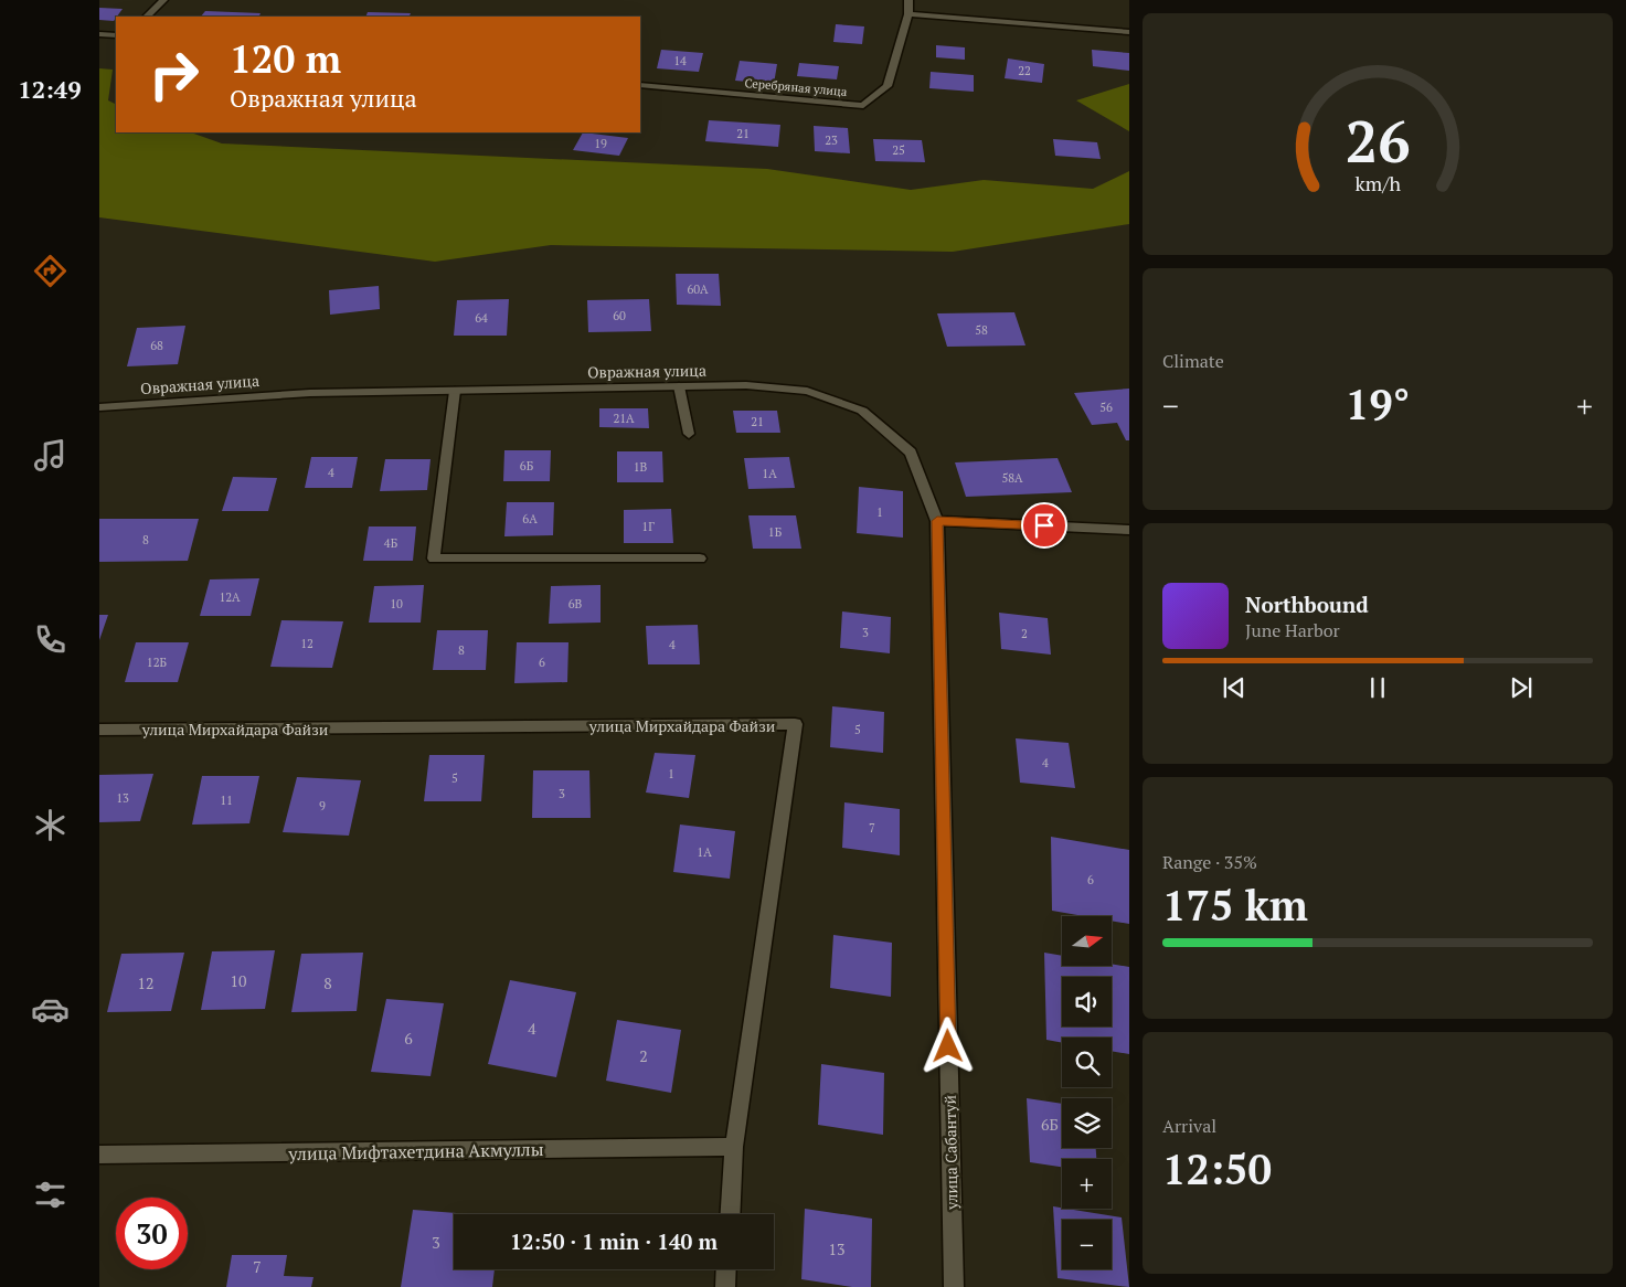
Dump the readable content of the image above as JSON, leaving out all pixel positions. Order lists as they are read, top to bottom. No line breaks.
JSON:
{"streets":{"street":["Серебряная улица","Овражная улица","улица Мирхайдара Файзи","улица Мифтахетдина Акмуллы","улица Сабантуй"]},"crossings":[["Овражная улица","улица Сабантуй"],["улица Мирхайдара Файзи","улица Мифтахетдина Акмуллы"]],"house_numbers":["14","22","21","23","19","25","60А","60","64","58","68","56","21А","21","6Б","1В","4","1А","58А","1","6А","1Г","1Б","8","4Б","12А","10","6В","3","2","12","4","8","12Б","6","5","4","1","5","3","13","11","9","7","1А","6","10","12","8","4","6","2","6Б","3","13","7"],"north":"right","page":{"tabs":"12:49","turn":["120 m","Овражная улица"],"tile":["Climate",["Range · 35%","175 km"],["Arrival","12:50"]],"heat":["−","19°","+"],"song":["Northbound","June Harbor"],"map_buttons":["+","−"],"limit":"30","trip":"12:50 · 1 min · 140 m","gauge":["26","km/h"]}}
